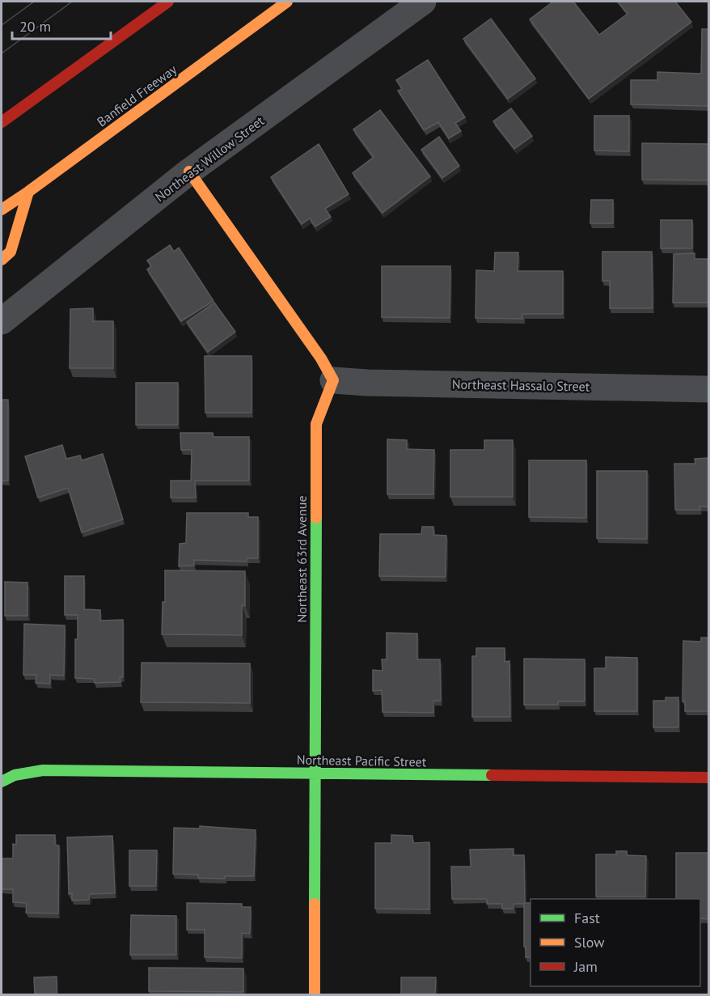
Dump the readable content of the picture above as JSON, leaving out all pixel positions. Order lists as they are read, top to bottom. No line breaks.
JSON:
{"streets":{"main road":["Banfield Freeway","Northeast 63rd Avenue","Northeast Pacific Street"],"street":["Northeast Willow Street","Northeast Hassalo Street"]},"crossings":[["Northeast Hassalo Street","Northeast 63rd Avenue"],["Northeast 63rd Avenue","Northeast Pacific Street"]],"legend":["Fast","Slow","Jam"],"scale_bar":"20 m"}
